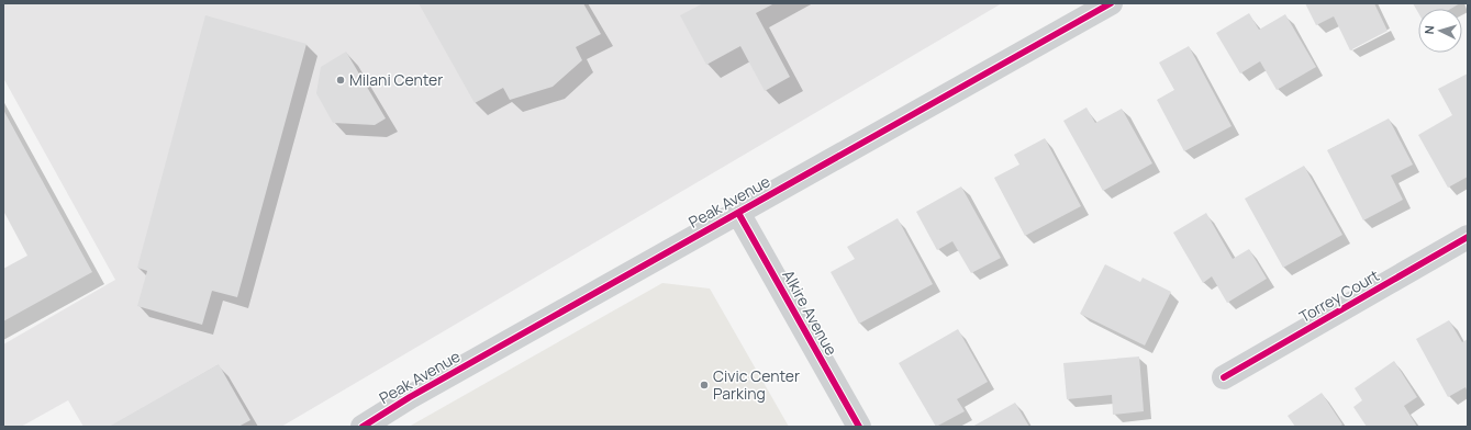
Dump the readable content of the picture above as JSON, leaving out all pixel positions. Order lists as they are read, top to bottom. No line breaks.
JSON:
{"streets":{"street":["Peak Avenue","Torrey Court","Alkire Avenue"]},"crossings":[["Peak Avenue","Alkire Avenue"]],"places":["Milani Center","Civic Center Parking"],"north":"left"}
